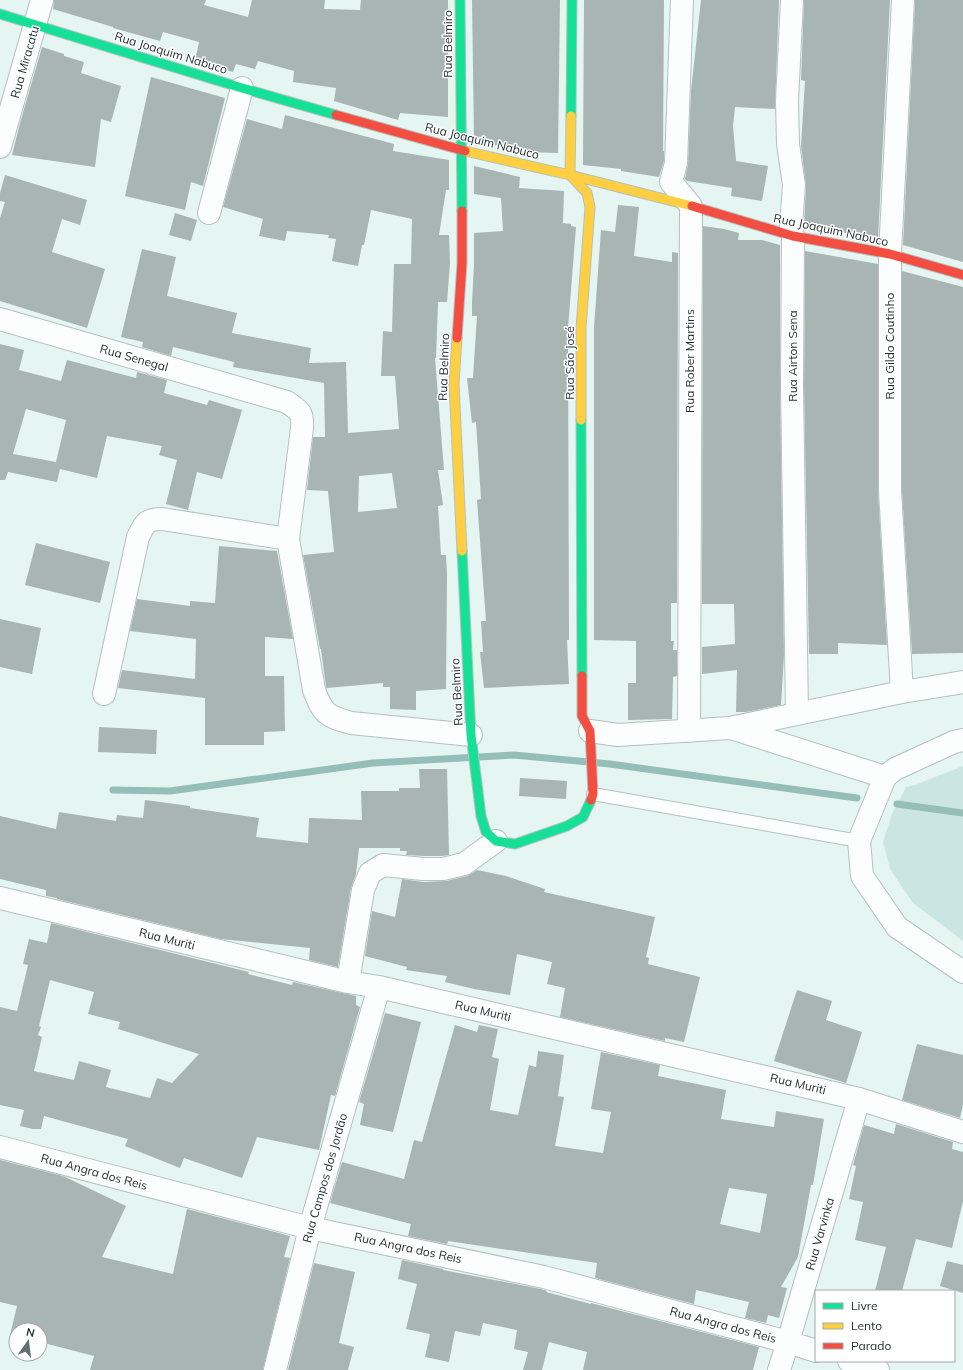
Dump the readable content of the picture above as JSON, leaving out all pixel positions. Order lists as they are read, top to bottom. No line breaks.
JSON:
{"streets":{"street":["Rua Belmiro","Rua Joaquim Nabuco","Rua Miracatu","Rua Gildo Coutinho","Rua Airton Sena","Rua Senegal","Rua Rober Martins","Rua São José","Rua Muriti","Rua Angra dos Reis","Rua Campos dos Jordão","Rua Varvinka"]},"crossings":[["Rua Belmiro","Rua Joaquim Nabuco"],["Rua Belmiro","Rua Senegal"],["Rua Joaquim Nabuco","Rua Miracatu"],["Rua Joaquim Nabuco","Rua Gildo Coutinho"],["Rua Joaquim Nabuco","Rua Airton Sena"],["Rua Joaquim Nabuco","Rua Rober Martins"],["Rua Joaquim Nabuco","Rua São José"],["Rua Muriti","Rua Campos dos Jordão"],["Rua Muriti","Rua Varvinka"],["Rua Angra dos Reis","Rua Campos dos Jordão"],["Rua Angra dos Reis","Rua Varvinka"]],"legend":["Livre","Lento","Parado"],"north":"top"}
